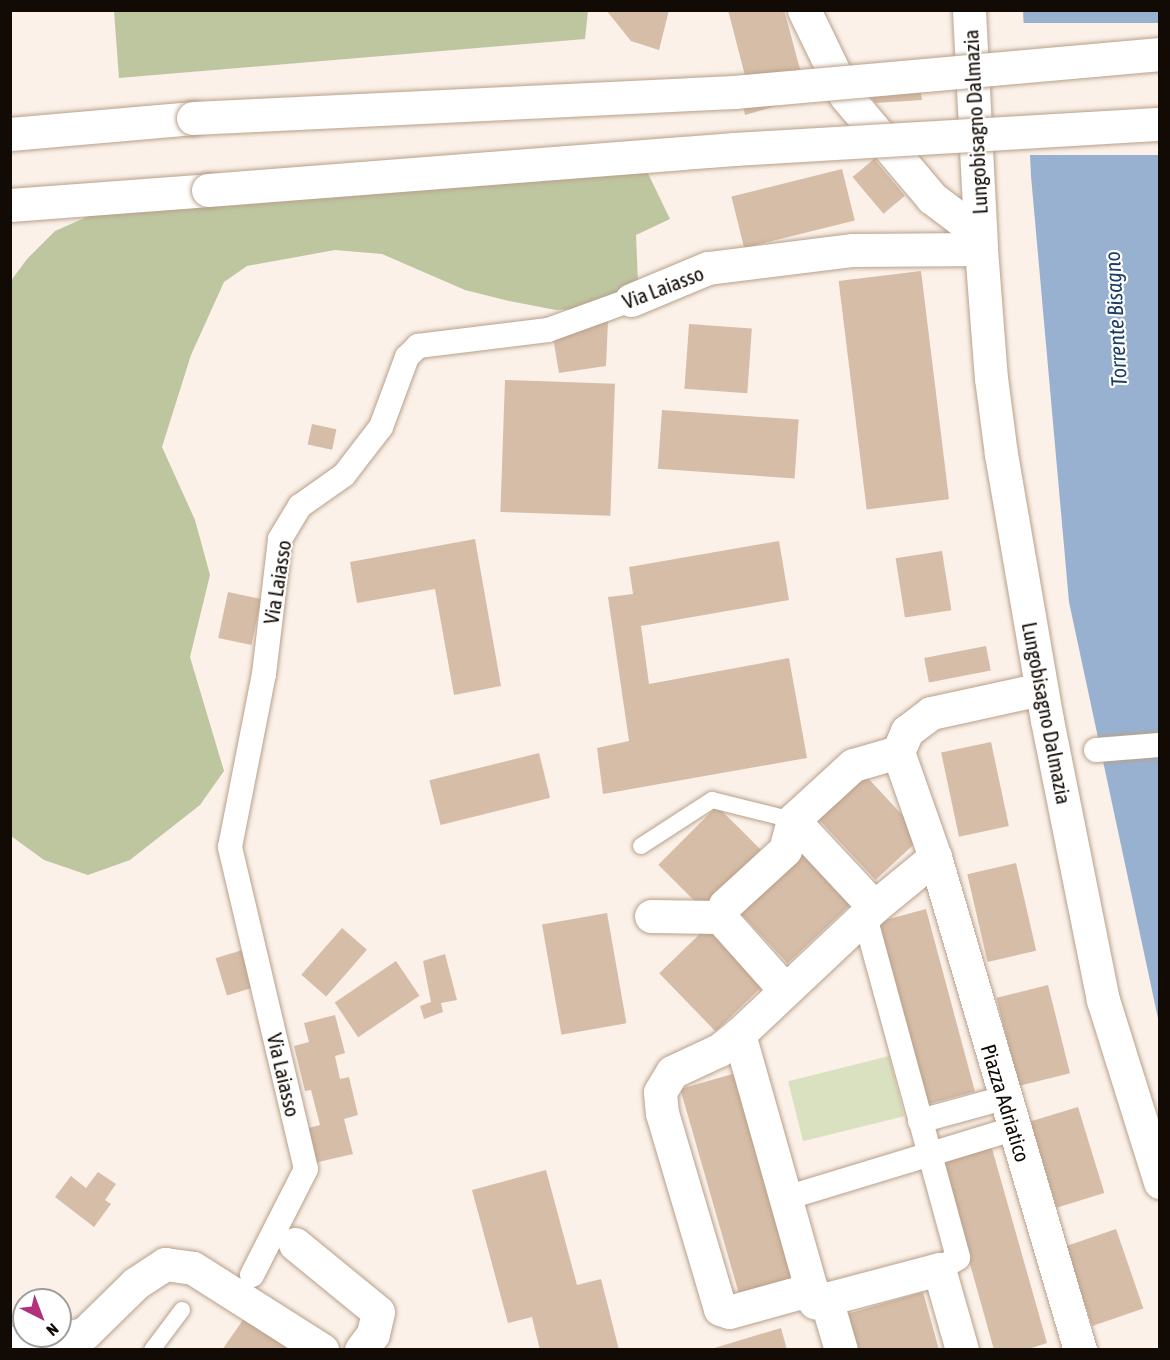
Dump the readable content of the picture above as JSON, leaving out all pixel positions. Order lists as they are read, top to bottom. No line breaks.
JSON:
{"streets":{"main road":["Lungobisagno Dalmazia","Via Laiasso","Piazza Adriatico"]},"crossings":[["Lungobisagno Dalmazia","Via Laiasso"]],"water":["Torrente Bisagno"],"north":"bottom right"}
